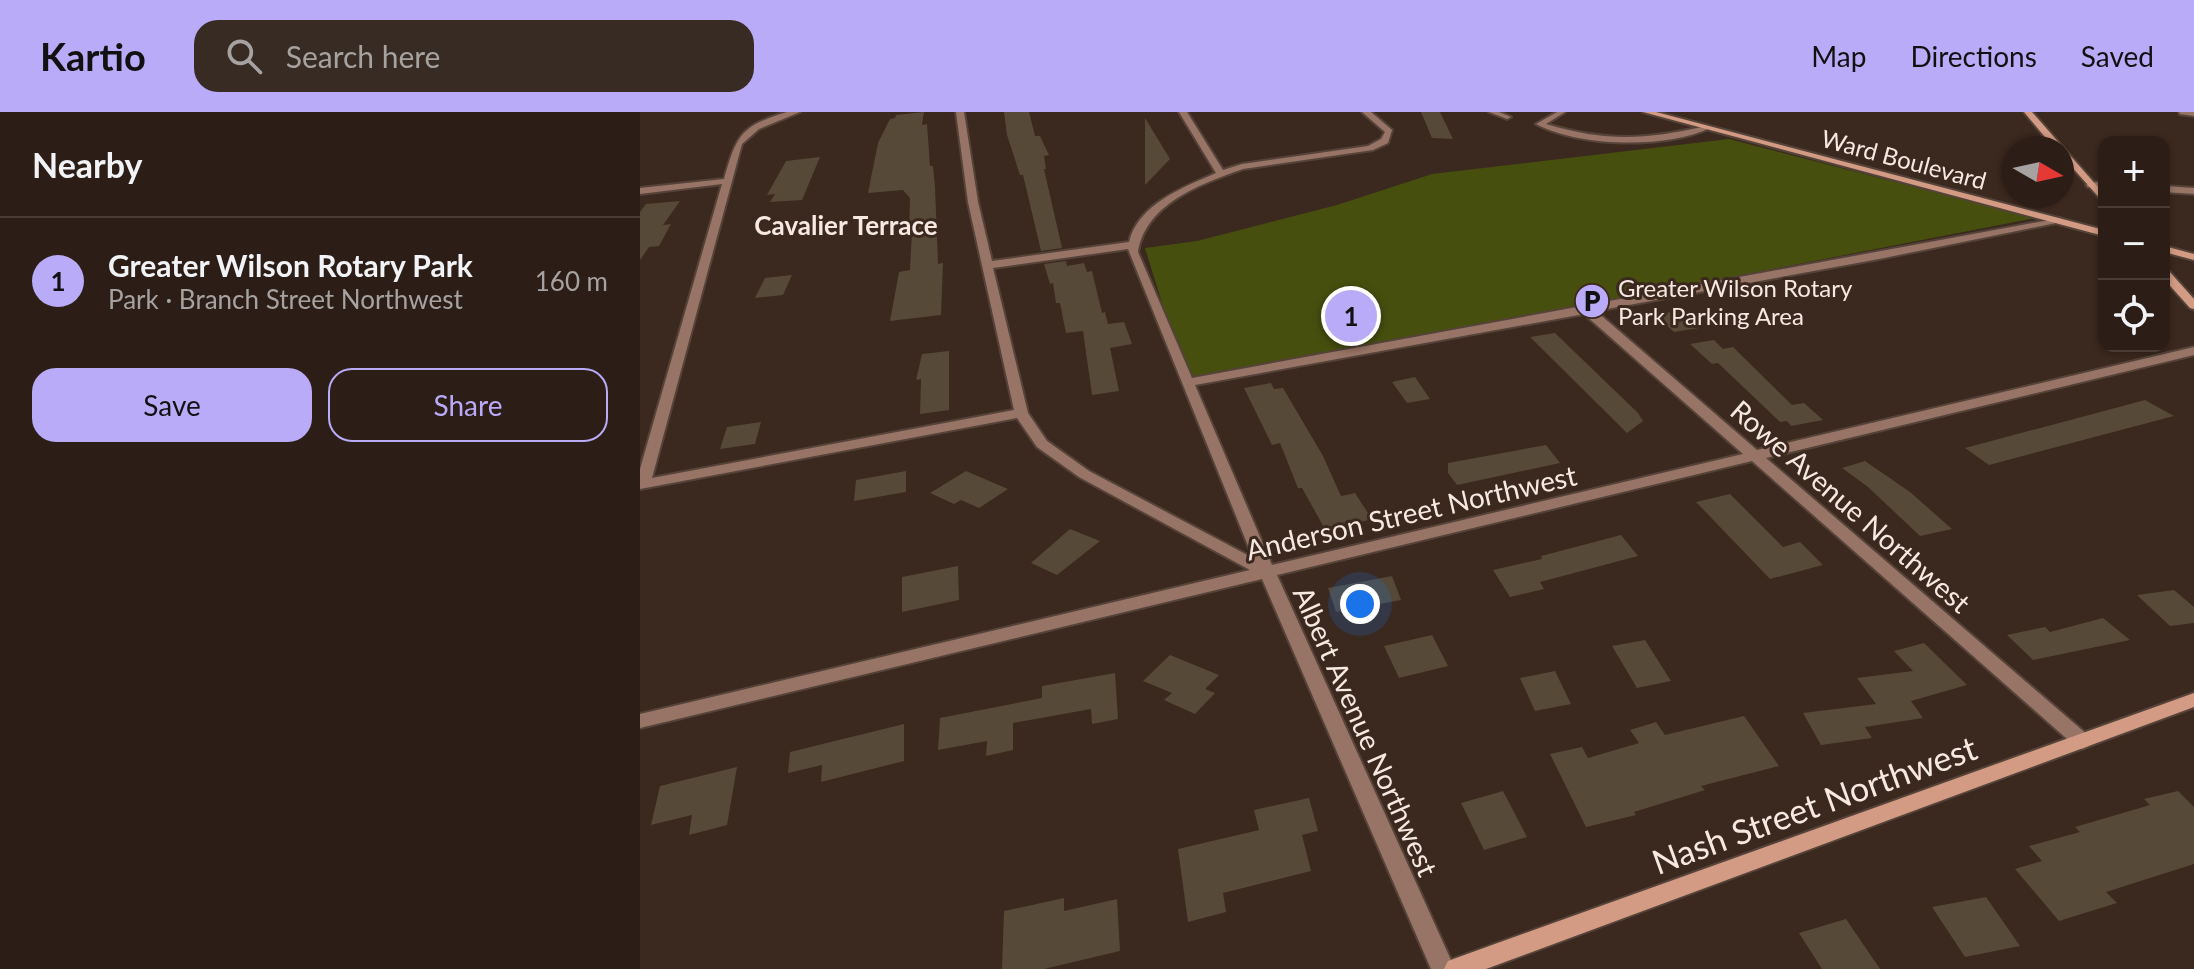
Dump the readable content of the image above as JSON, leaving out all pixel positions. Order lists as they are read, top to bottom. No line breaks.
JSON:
{"streets":{"main road":["Ward Boulevard","Nash Street Northwest"],"street":["Rowe Avenue Northwest","Anderson Street Northwest","Albert Avenue Northwest"]},"crossings":[["Rowe Avenue Northwest","Anderson Street Northwest"],["Rowe Avenue Northwest","Nash Street Northwest"],["Anderson Street Northwest","Albert Avenue Northwest"]],"districts":["Cavalier Terrace"],"places":{"parking":["Greater Wilson Rotary Park Parking Area"]},"north":"right","page":{"header":"Kartio","search":"Search here","nav":["Map","Directions","Saved"],"heading":"Nearby","map_buttons":["+","−"],"list":[{"mark":"1","name":"Greater Wilson Rotary Park","note":"Park · Branch Street Northwest","value":"160 m"}],"pins":"1","buttons":["Save","Share"]}}
